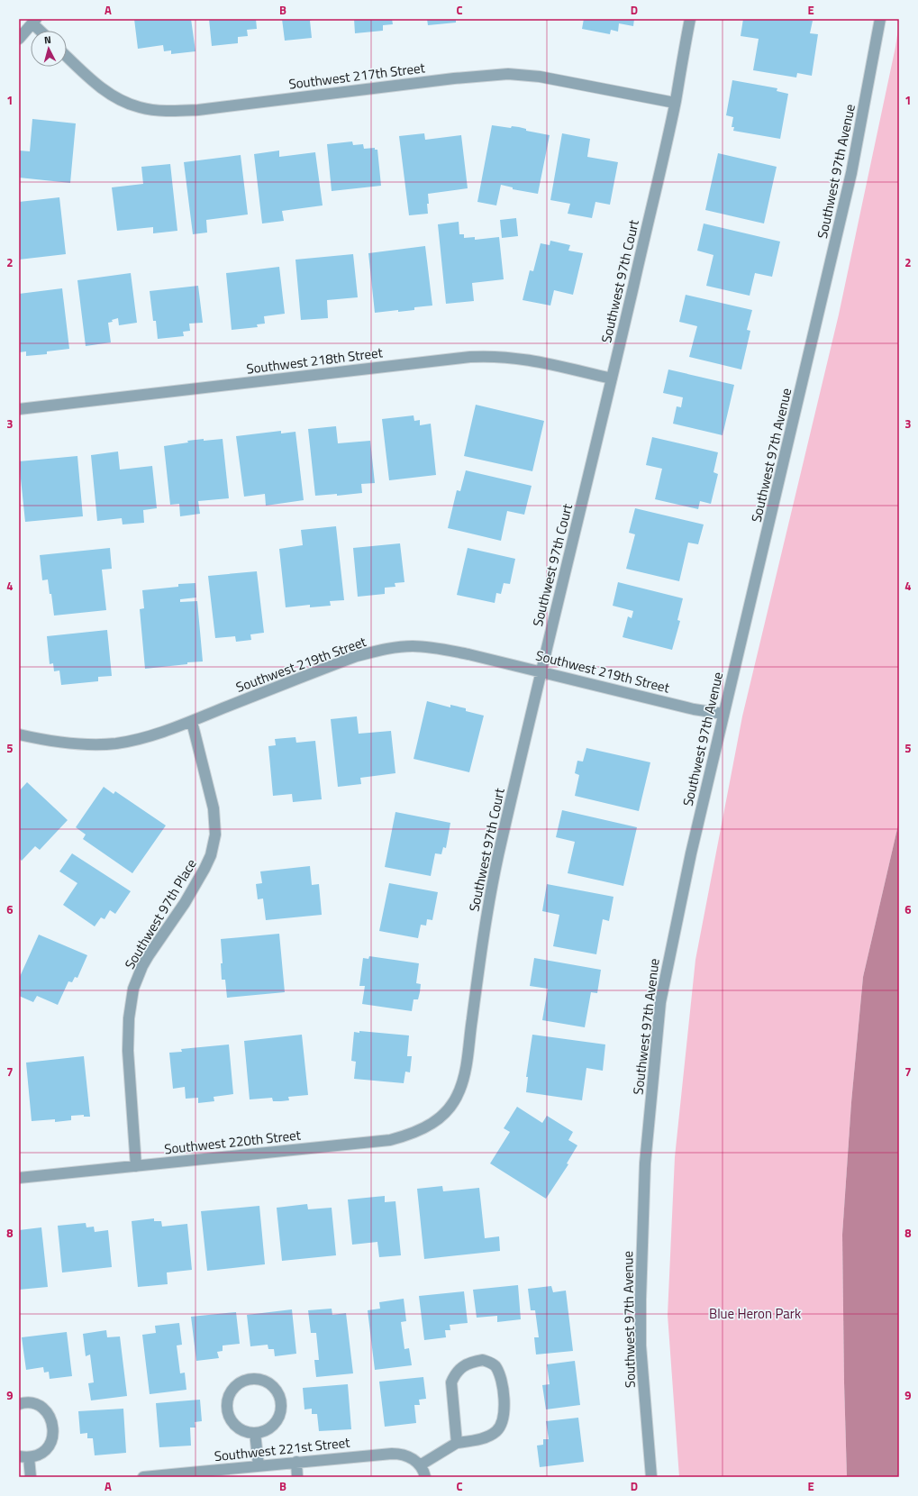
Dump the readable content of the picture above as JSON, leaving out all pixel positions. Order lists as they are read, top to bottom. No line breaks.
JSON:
{"streets":{"street":["Southwest 217th Street","Southwest 97th Avenue","Southwest 97th Court","Southwest 218th Street","Southwest 219th Street","Southwest 97th Place","Southwest 220th Street","Southwest 221st Street"]},"crossings":[["Southwest 217th Street","Southwest 97th Court"],["Southwest 97th Avenue","Southwest 219th Street"],["Southwest 97th Court","Southwest 218th Street"],["Southwest 97th Court","Southwest 219th Street"],["Southwest 97th Court","Southwest 220th Street"],["Southwest 219th Street","Southwest 97th Place"],["Southwest 97th Place","Southwest 220th Street"]],"parks":["Blue Heron Park"],"north":"top","grid":{"columns":["A","B","C","D","E"],"rows":["1","2","3","4","5","6","7","8","9"]}}
